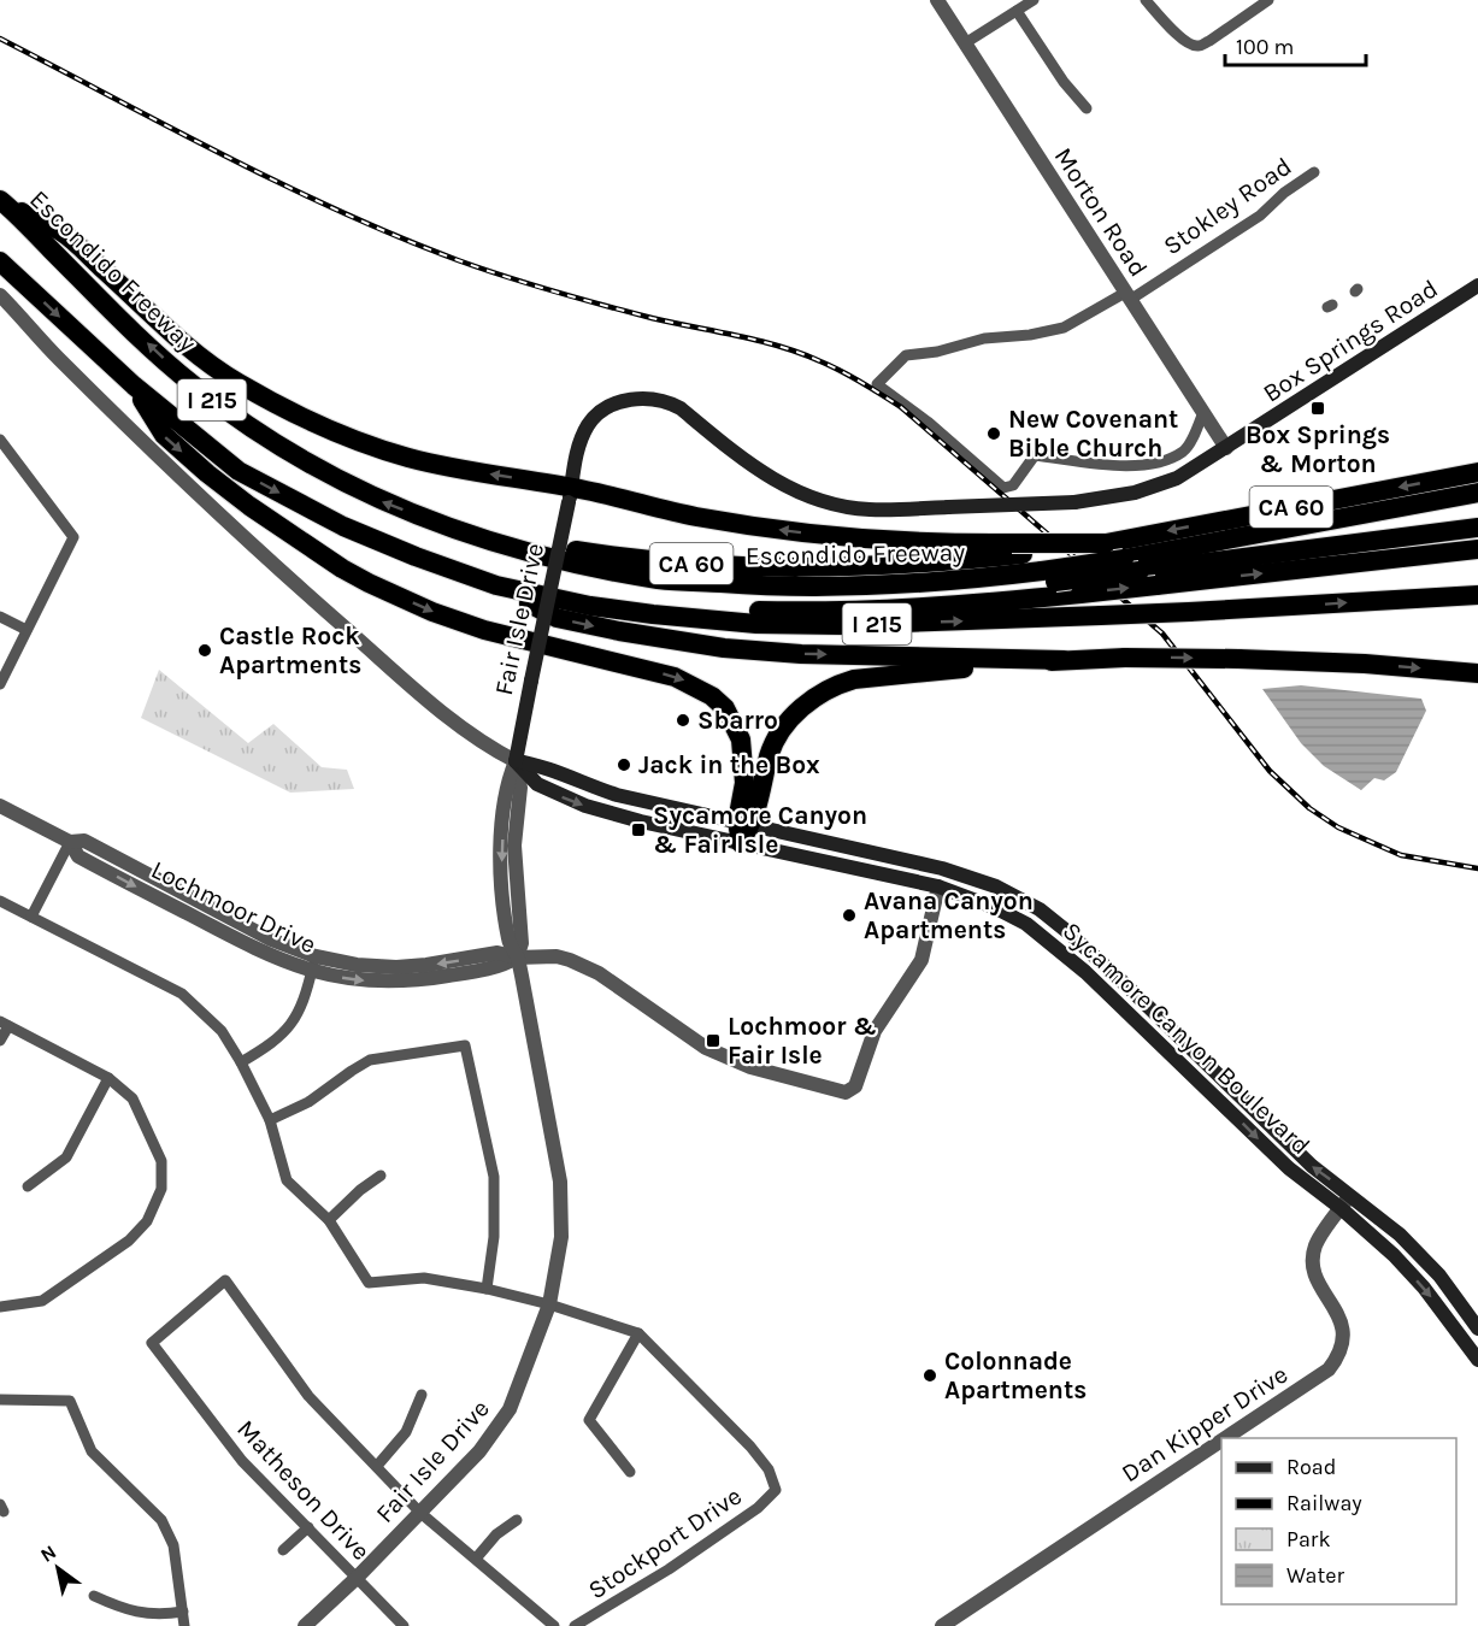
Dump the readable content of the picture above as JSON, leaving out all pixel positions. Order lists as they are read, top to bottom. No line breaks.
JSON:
{"streets":{"highway":["Escondido Freeway","I 215","CA 60"],"main road":["Box Springs Road","Fair Isle Drive","Sycamore Canyon Boulevard"],"street":["Stokley Road","Morton Road","Lochmoor Drive","Dan Kipper Drive","Matheson Drive","Stockport Drive"]},"crossings":[["Stokley Road","Morton Road"],["Morton Road","Box Springs Road"],["Escondido Freeway","CA 60"],["Box Springs Road","Fair Isle Drive"],["Fair Isle Drive","Lochmoor Drive"],["Fair Isle Drive","Sycamore Canyon Boulevard"],["Fair Isle Drive","Matheson Drive"],["Lochmoor Drive","Sycamore Canyon Boulevard"],["Sycamore Canyon Boulevard","Dan Kipper Drive"]],"places":{"transit":["Box Springs & Morton","Sycamore Canyon & Fair Isle","Lochmoor & Fair Isle"],"other":["New Covenant Bible Church","Castle Rock Apartments","Sbarro","Jack in the Box","Avana Canyon Apartments","Colonnade Apartments"]},"legend":["Road","Railway","Park","Water"],"scale_bar":"100 m","north":"top left"}
